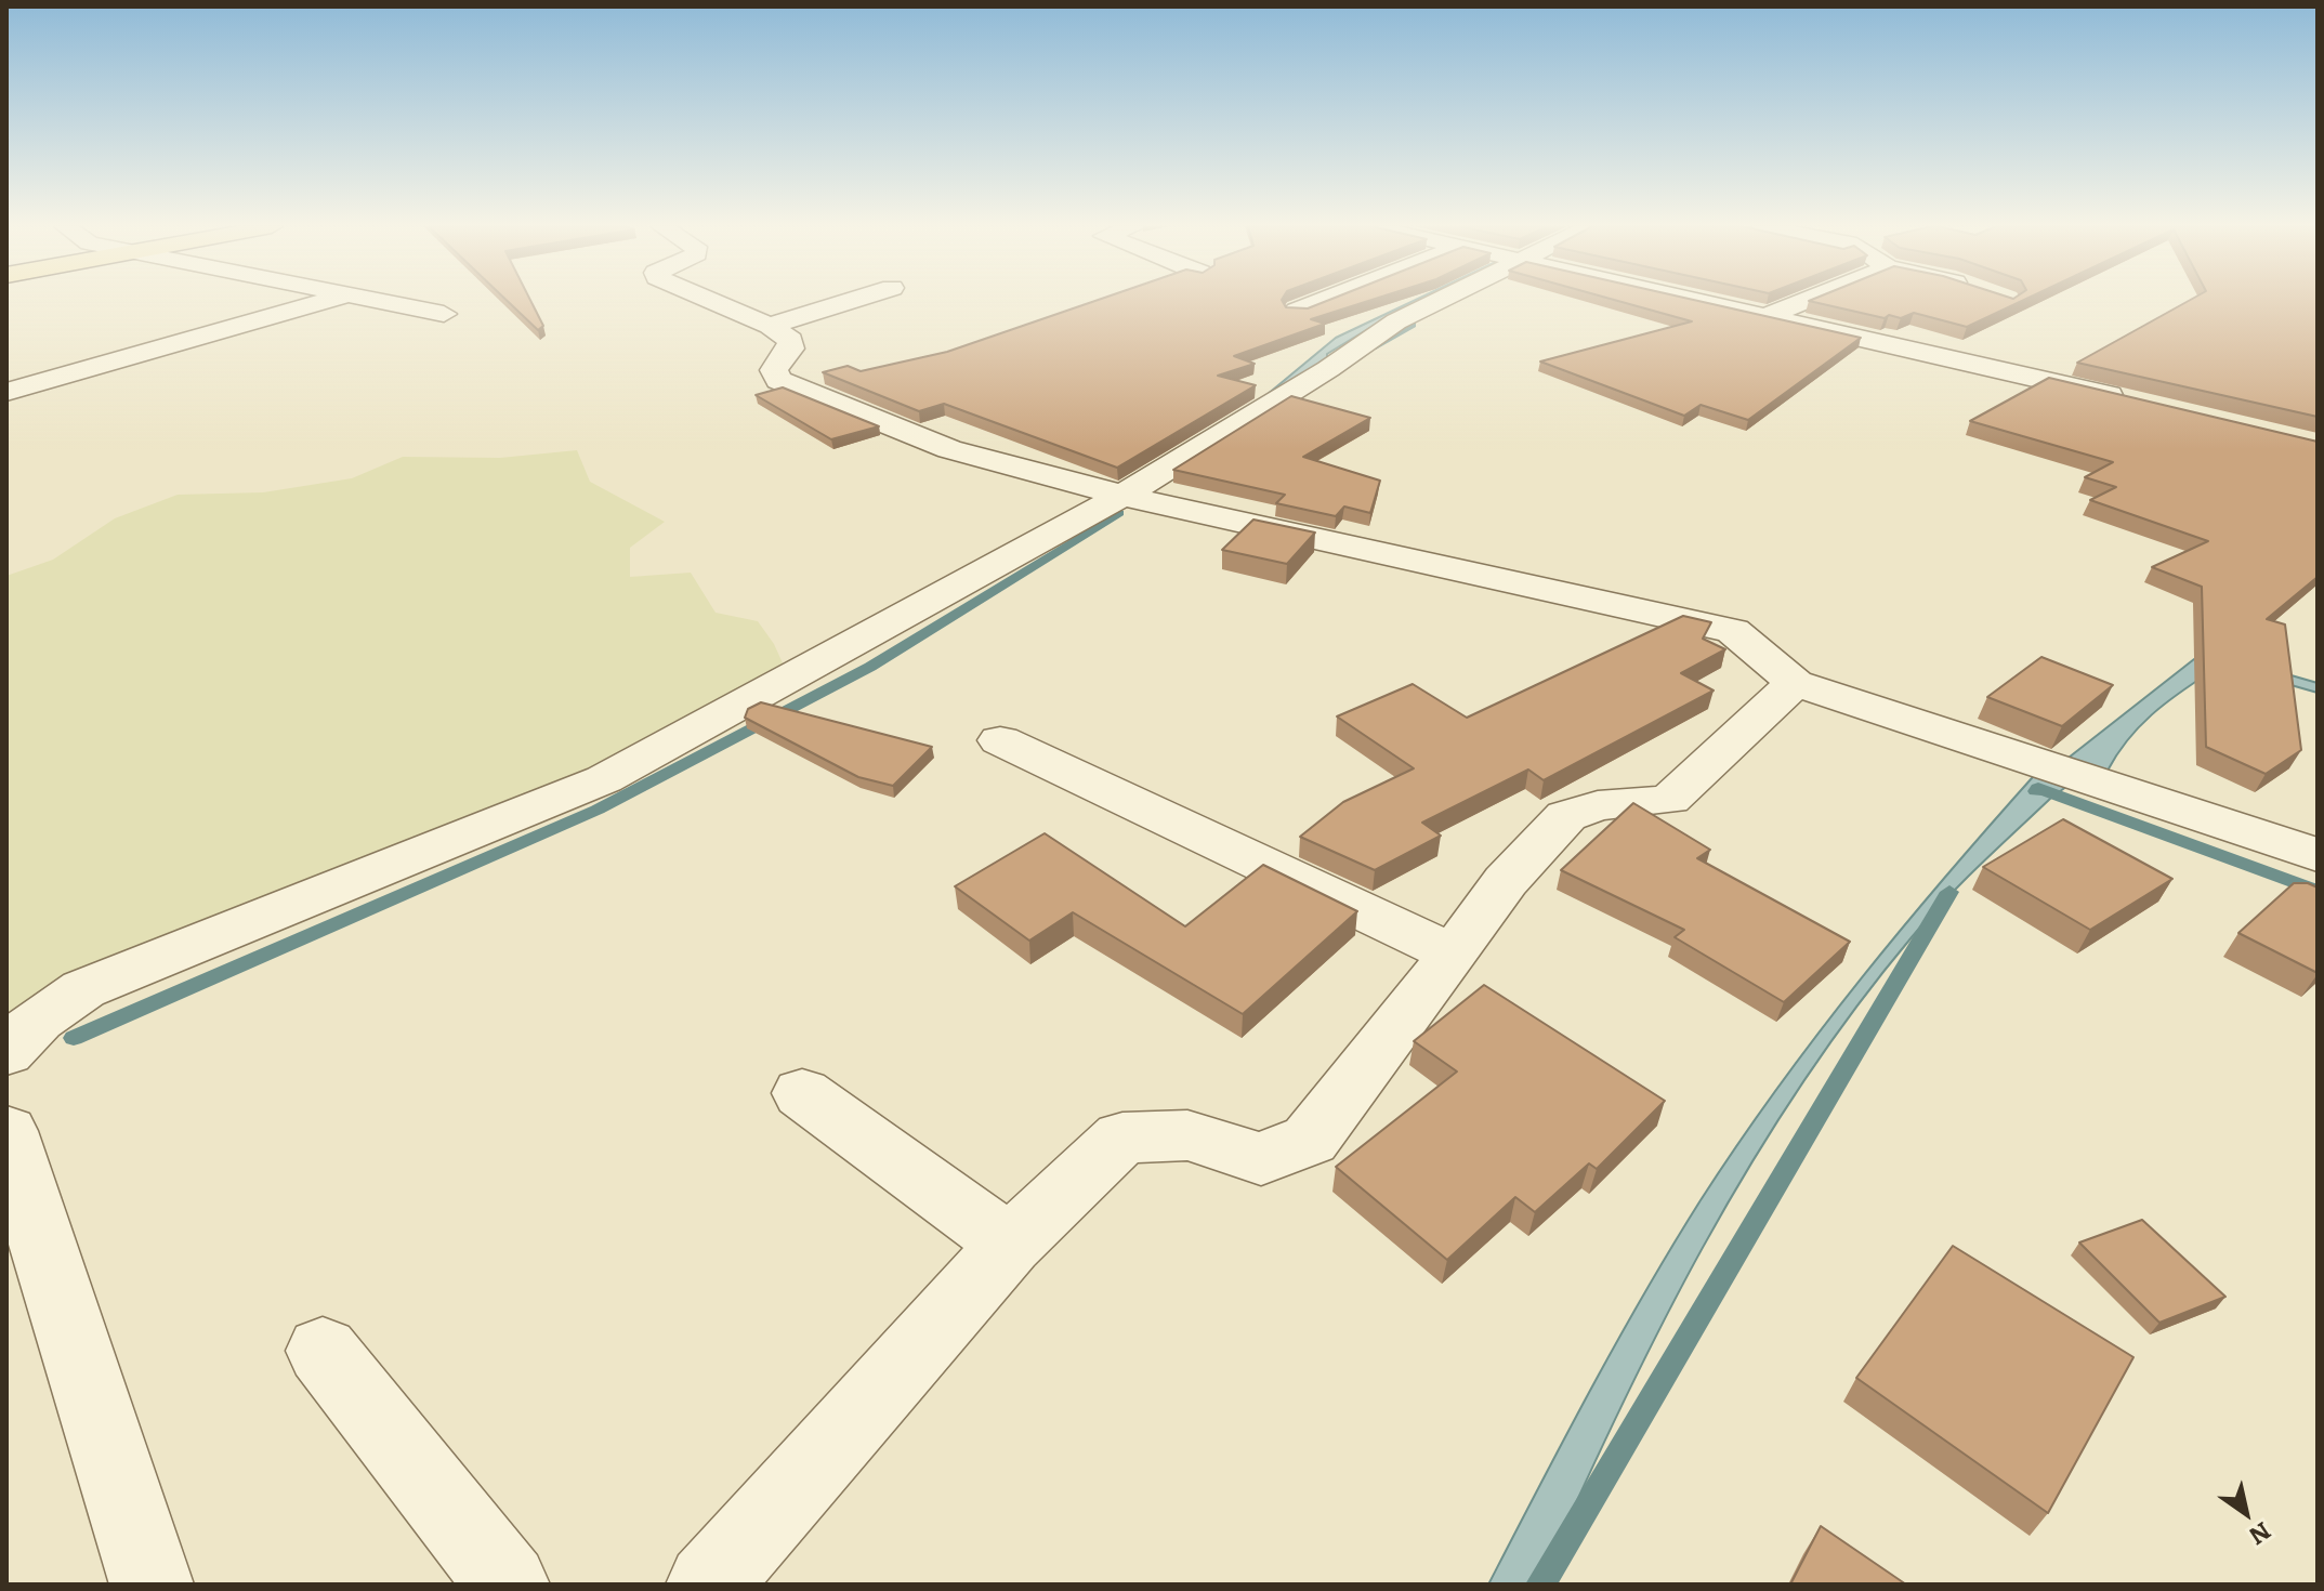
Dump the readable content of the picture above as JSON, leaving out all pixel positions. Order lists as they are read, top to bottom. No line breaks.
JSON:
{"north":"bottom right"}
